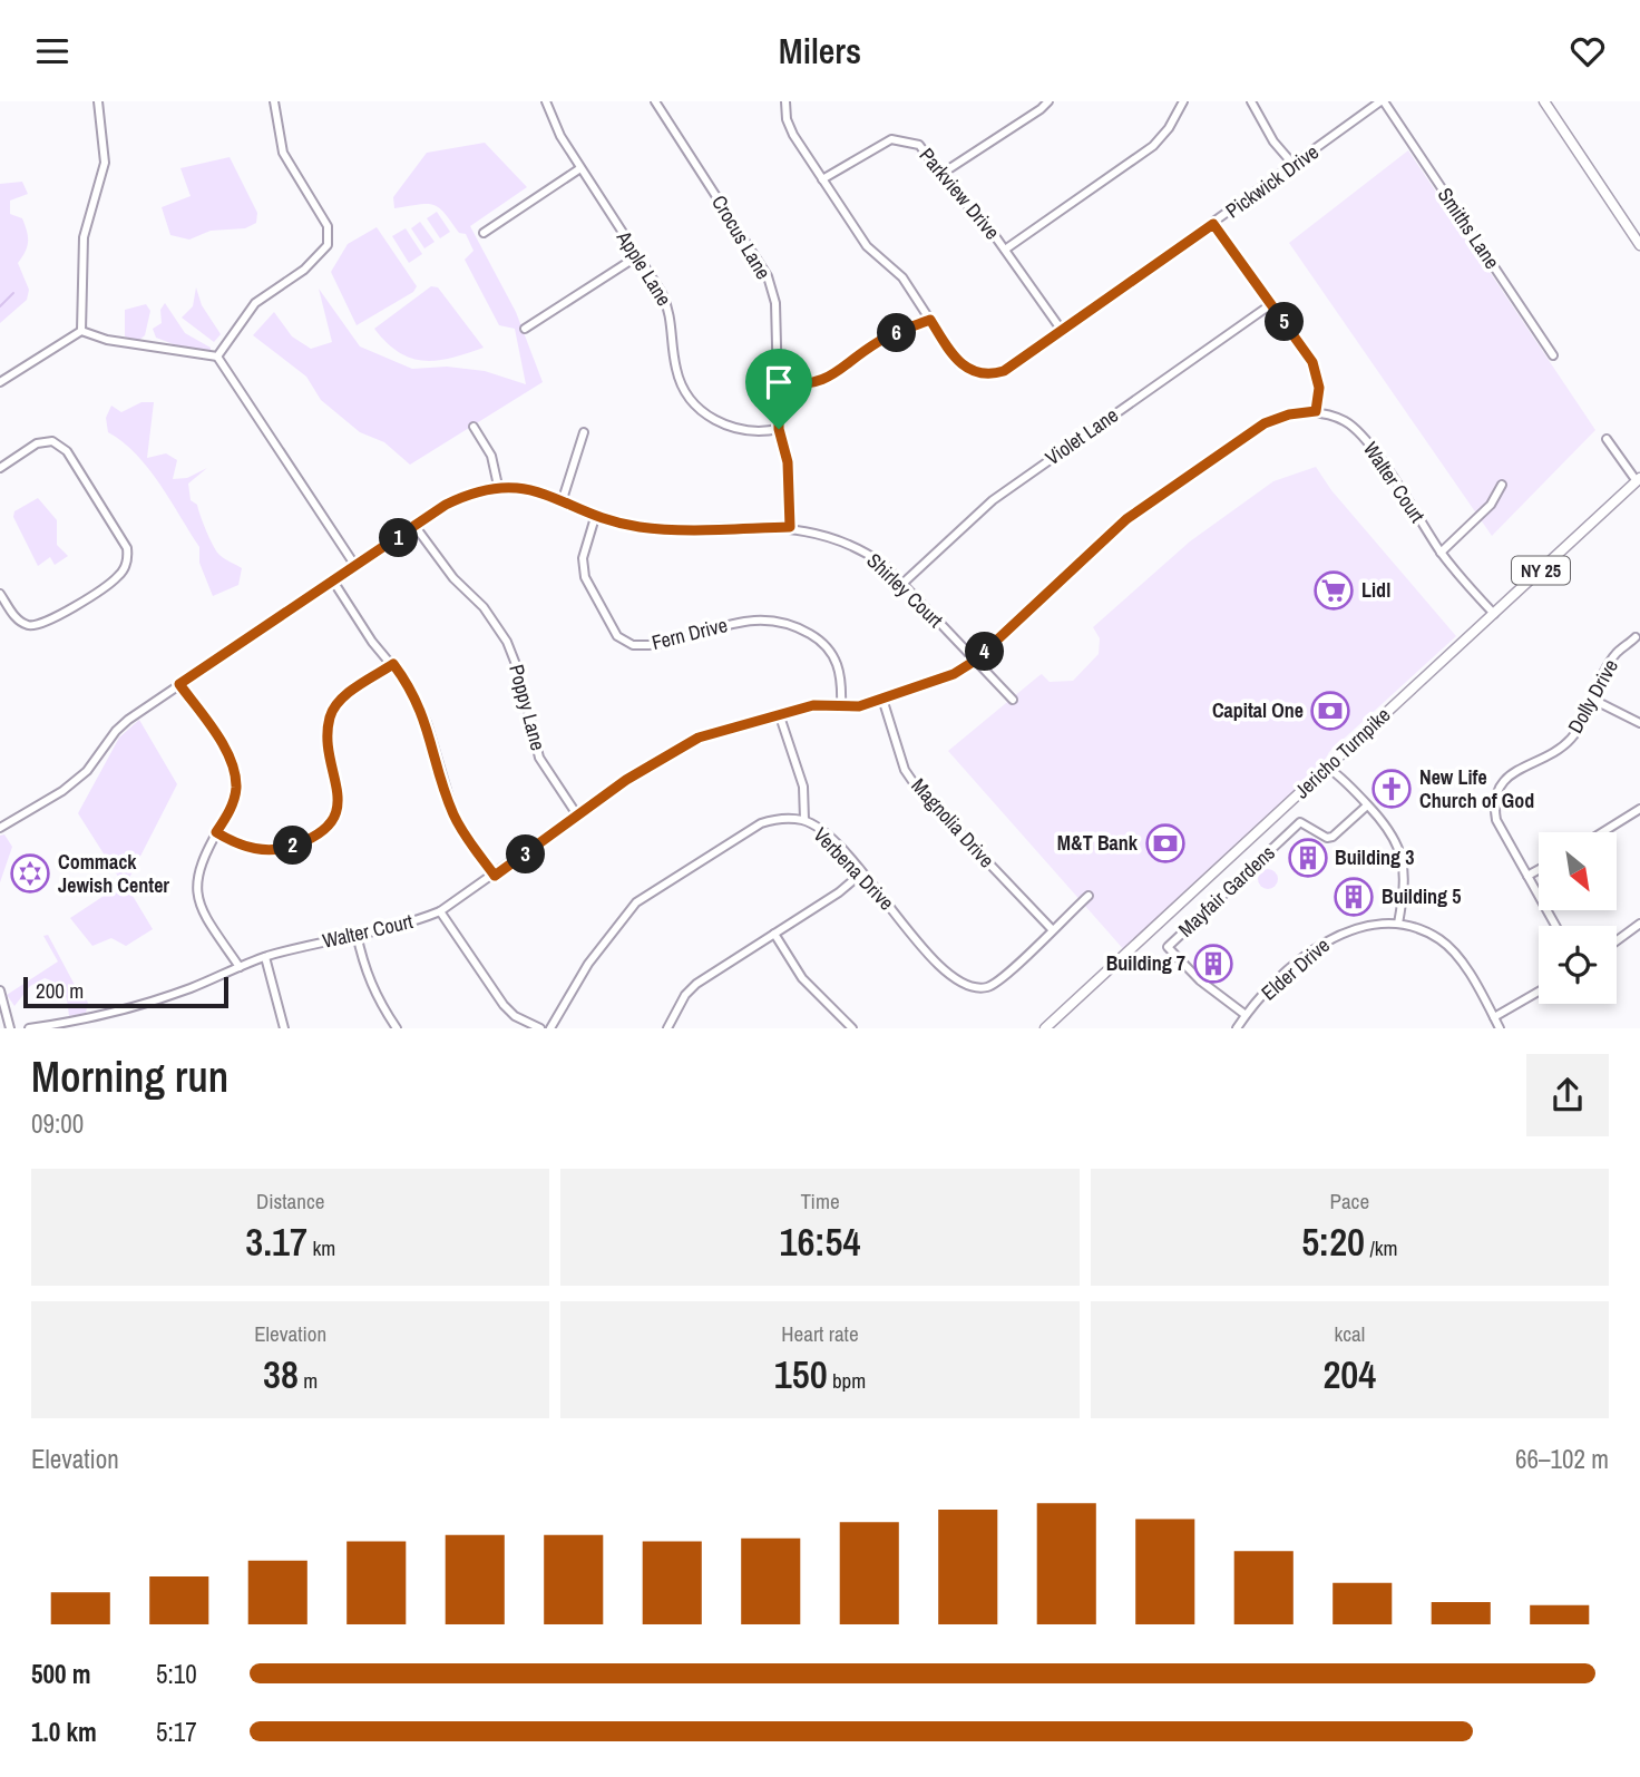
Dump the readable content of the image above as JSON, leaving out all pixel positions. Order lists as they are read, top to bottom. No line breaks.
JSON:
{"streets":{"main road":["NY 25","Jericho Turnpike"],"street":["Pickwick Drive","Parkview Drive","Smiths Lane","Crocus Lane","Apple Lane","Violet Lane","Walter Court","Shirley Court","Fern Drive","Dolly Drive","Poppy Lane","Magnolia Drive","Verbena Drive","Mayfair Gardens","Elder Drive"]},"crossings":[["Pickwick Drive","Parkview Drive"],["Pickwick Drive","Smiths Lane"],["Crocus Lane","Apple Lane"],["Crocus Lane","Shirley Court"],["Violet Lane","Shirley Court"],["Walter Court","Shirley Court"],["Walter Court","Fern Drive"],["Walter Court","Poppy Lane"],["Walter Court","Jericho Turnpike"],["Walter Court","Magnolia Drive"],["Shirley Court","Fern Drive"],["Shirley Court","Poppy Lane"],["Magnolia Drive","Verbena Drive"],["Mayfair Gardens","Elder Drive"]],"places":{"supermarket":["Lidl"],"bank":["Capital One","M&T Bank"],"church":["New Life Church of God"],"building":["Building 3","Building 5","Building 7"],"synagogue":["Commack Jewish Center"]},"scale_bar":"200 m","north":"bottom right","page":{"header":"Milers","pins":["5","6","1","4","2","3"],"scale":"200 m","heading":["Morning run","09:00"],"stats":[["Distance","3.17 km"],["Time","16:54"],["Pace","5:20 /km"],["Elevation","38 m"],["Heart rate","150 bpm"],["kcal","204"]],"chart":["Elevation","66–102 m"],"list":[{"name":"500 m","note":"5:10"},{"name":"1.0 km","note":"5:17"}]}}
